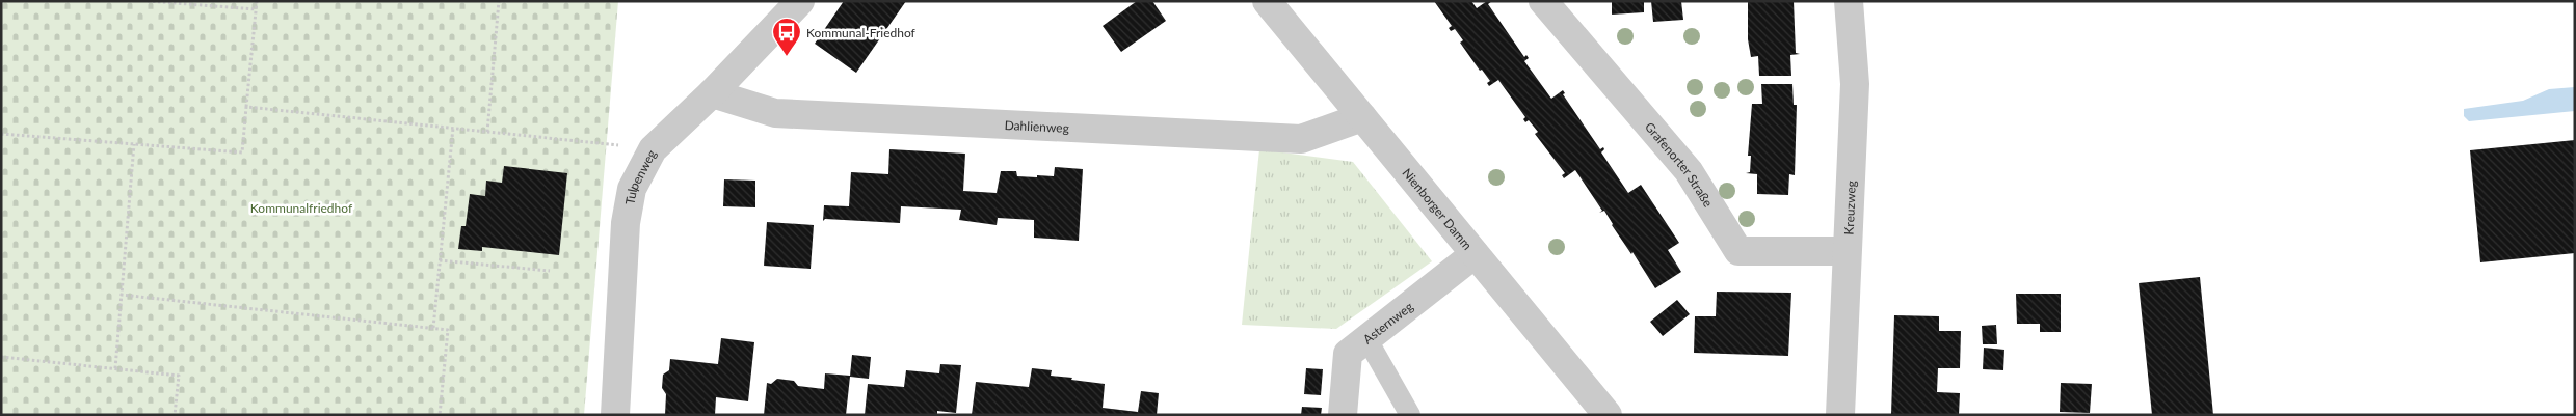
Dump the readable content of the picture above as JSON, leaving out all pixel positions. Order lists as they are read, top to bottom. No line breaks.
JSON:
{"streets":{"street":["Dahlienweg","Grafenorter Straße","Tulpenweg","Kreuzweg","Nienborger Damm","Asternweg"]},"crossings":[["Dahlienweg","Tulpenweg"],["Dahlienweg","Nienborger Damm"],["Grafenorter Straße","Kreuzweg"],["Nienborger Damm","Asternweg"]],"parks":["Kommunalfriedhof"],"places":{"bus stop":["Kommunal-Friedhof"]}}
